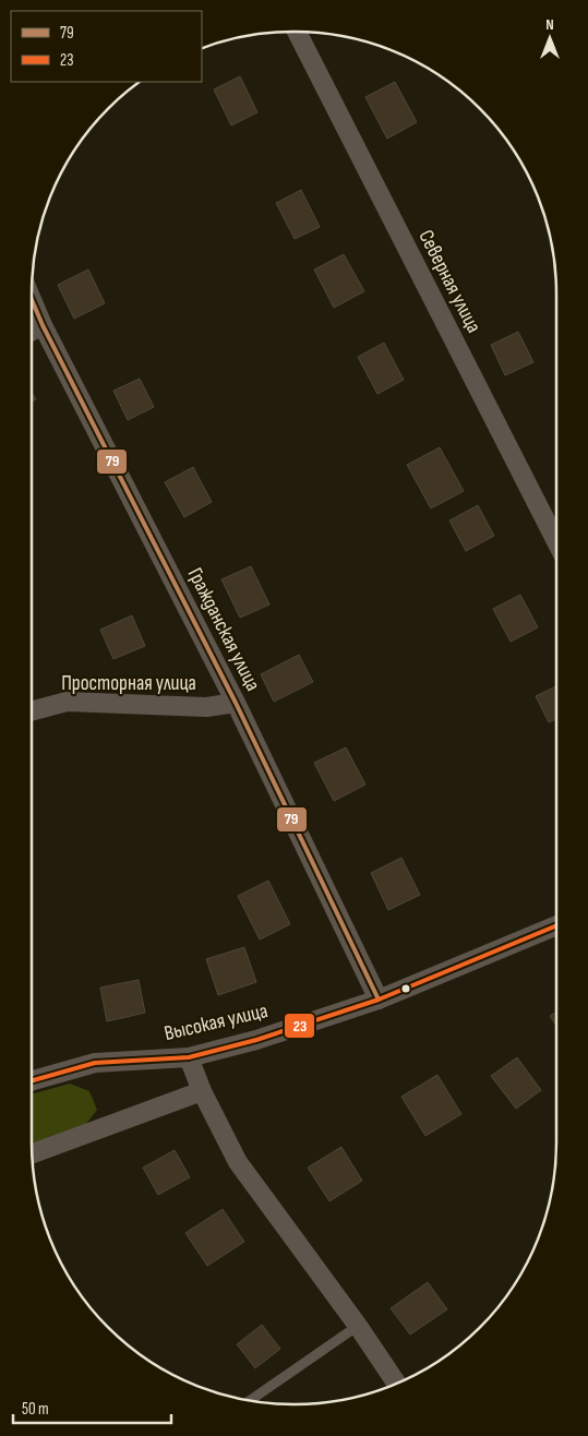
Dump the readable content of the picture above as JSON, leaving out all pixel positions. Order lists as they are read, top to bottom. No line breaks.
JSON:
{"streets":{"street":["Северная улица","Гражданская улица","Просторная улица","Высокая улица"]},"crossings":[["Гражданская улица","Просторная улица"],["Гражданская улица","Высокая улица"]],"lines":["transit line 79","transit line 23"],"legend":["79","23"],"scale_bar":"50 m","north":"top"}
